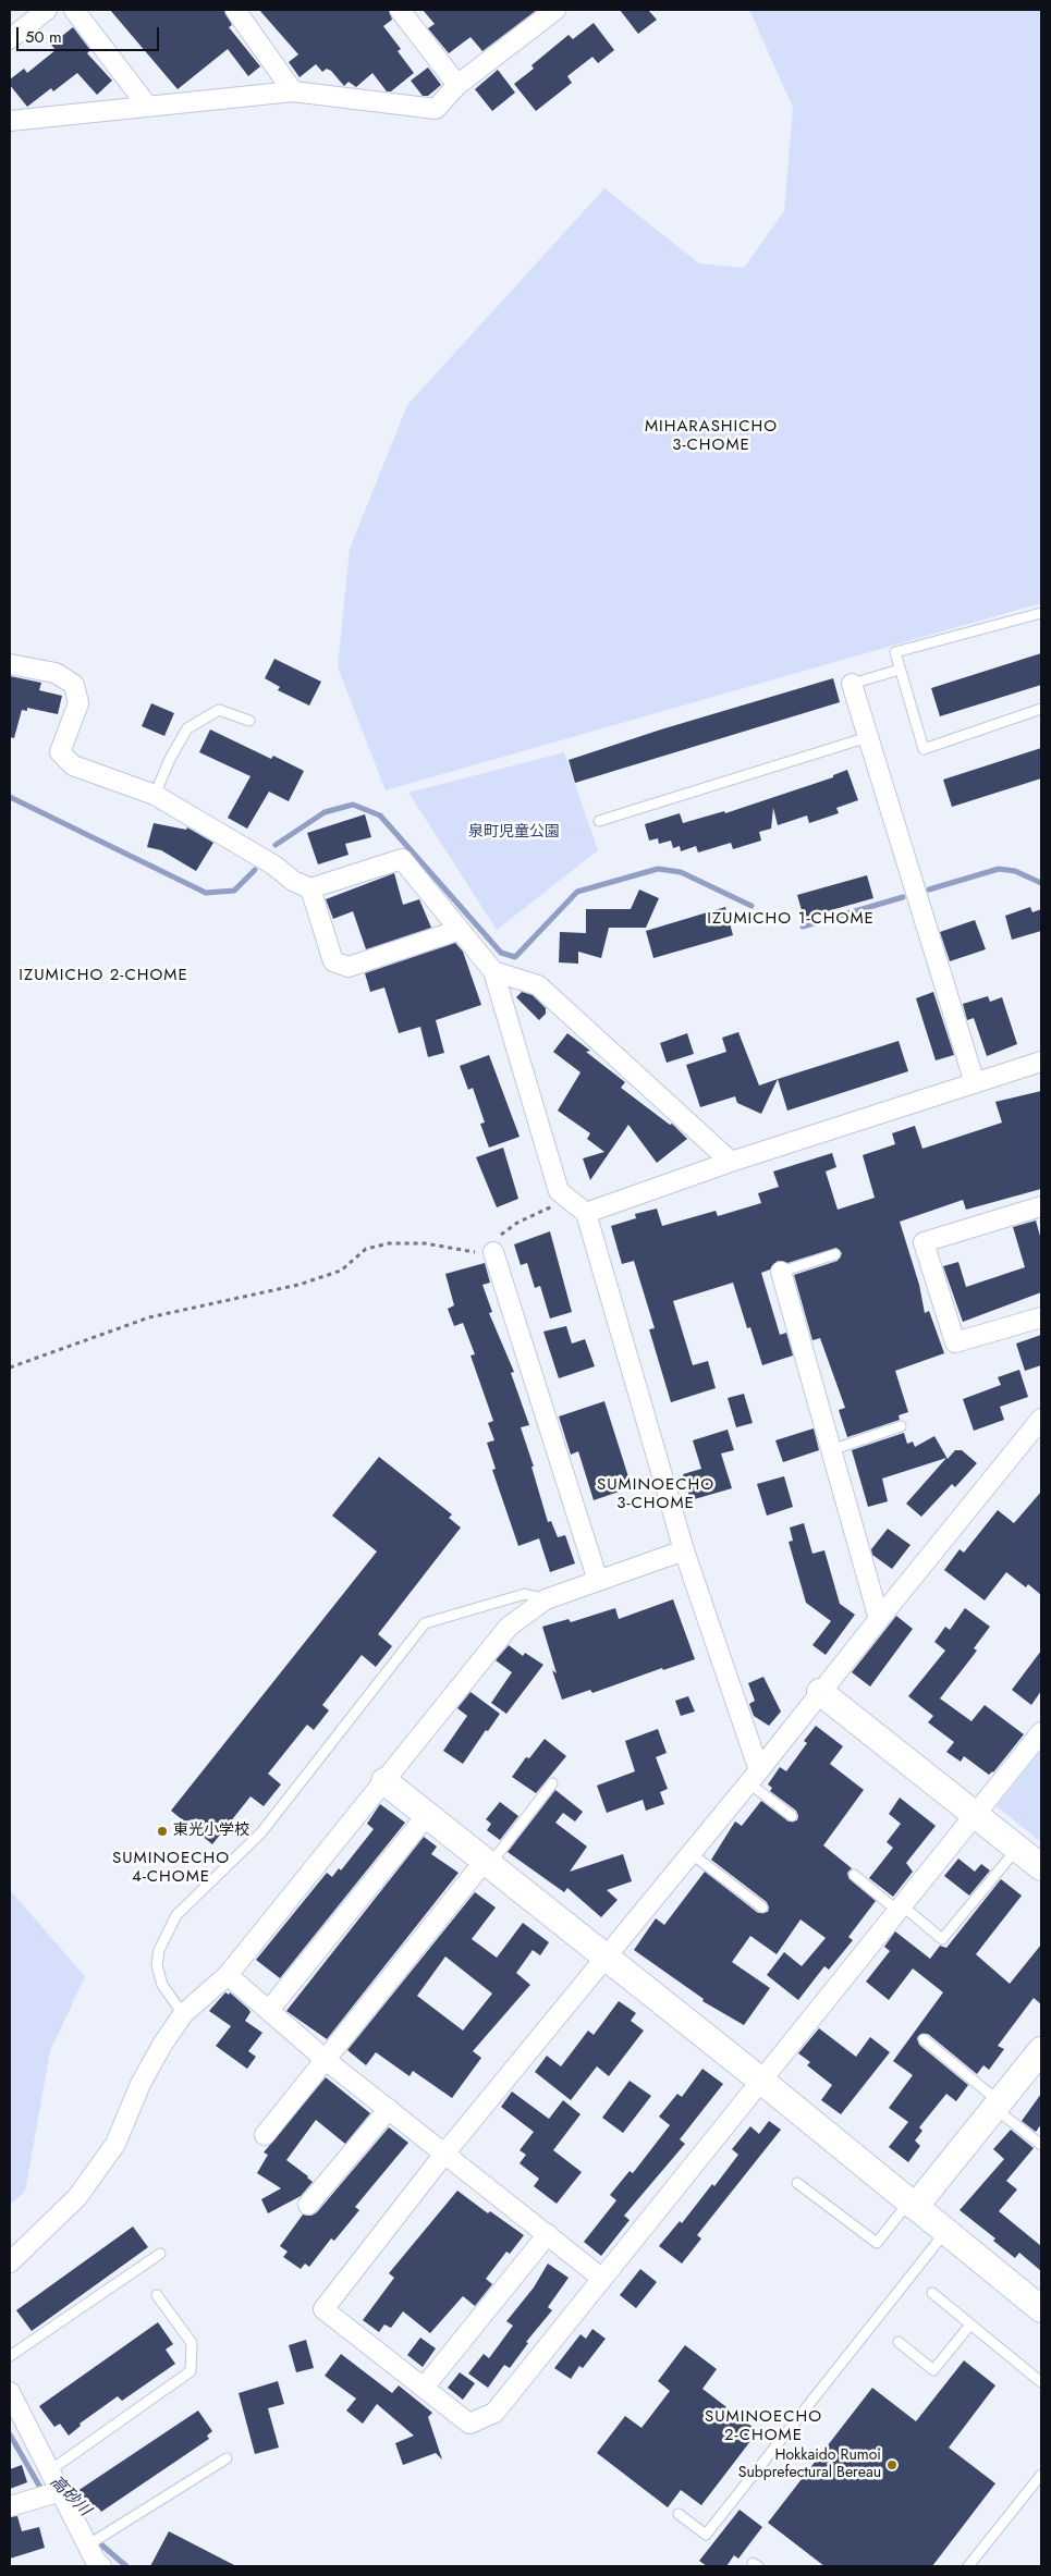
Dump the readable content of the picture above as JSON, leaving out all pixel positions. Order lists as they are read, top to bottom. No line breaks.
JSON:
{"districts":["MIHARASHICHO 3-CHOME","IZUMICHO 1-CHOME","IZUMICHO 2-CHOME","SUMINOECHO 3-CHOME","SUMINOECHO 4-CHOME","SUMINOECHO 2-CHOME"],"water":["高砂川"],"parks":["泉町児童公園"],"places":["東光小学校","Hokkaido Rumoi Subprefectural Bereau"],"scale_bar":"50 m"}
